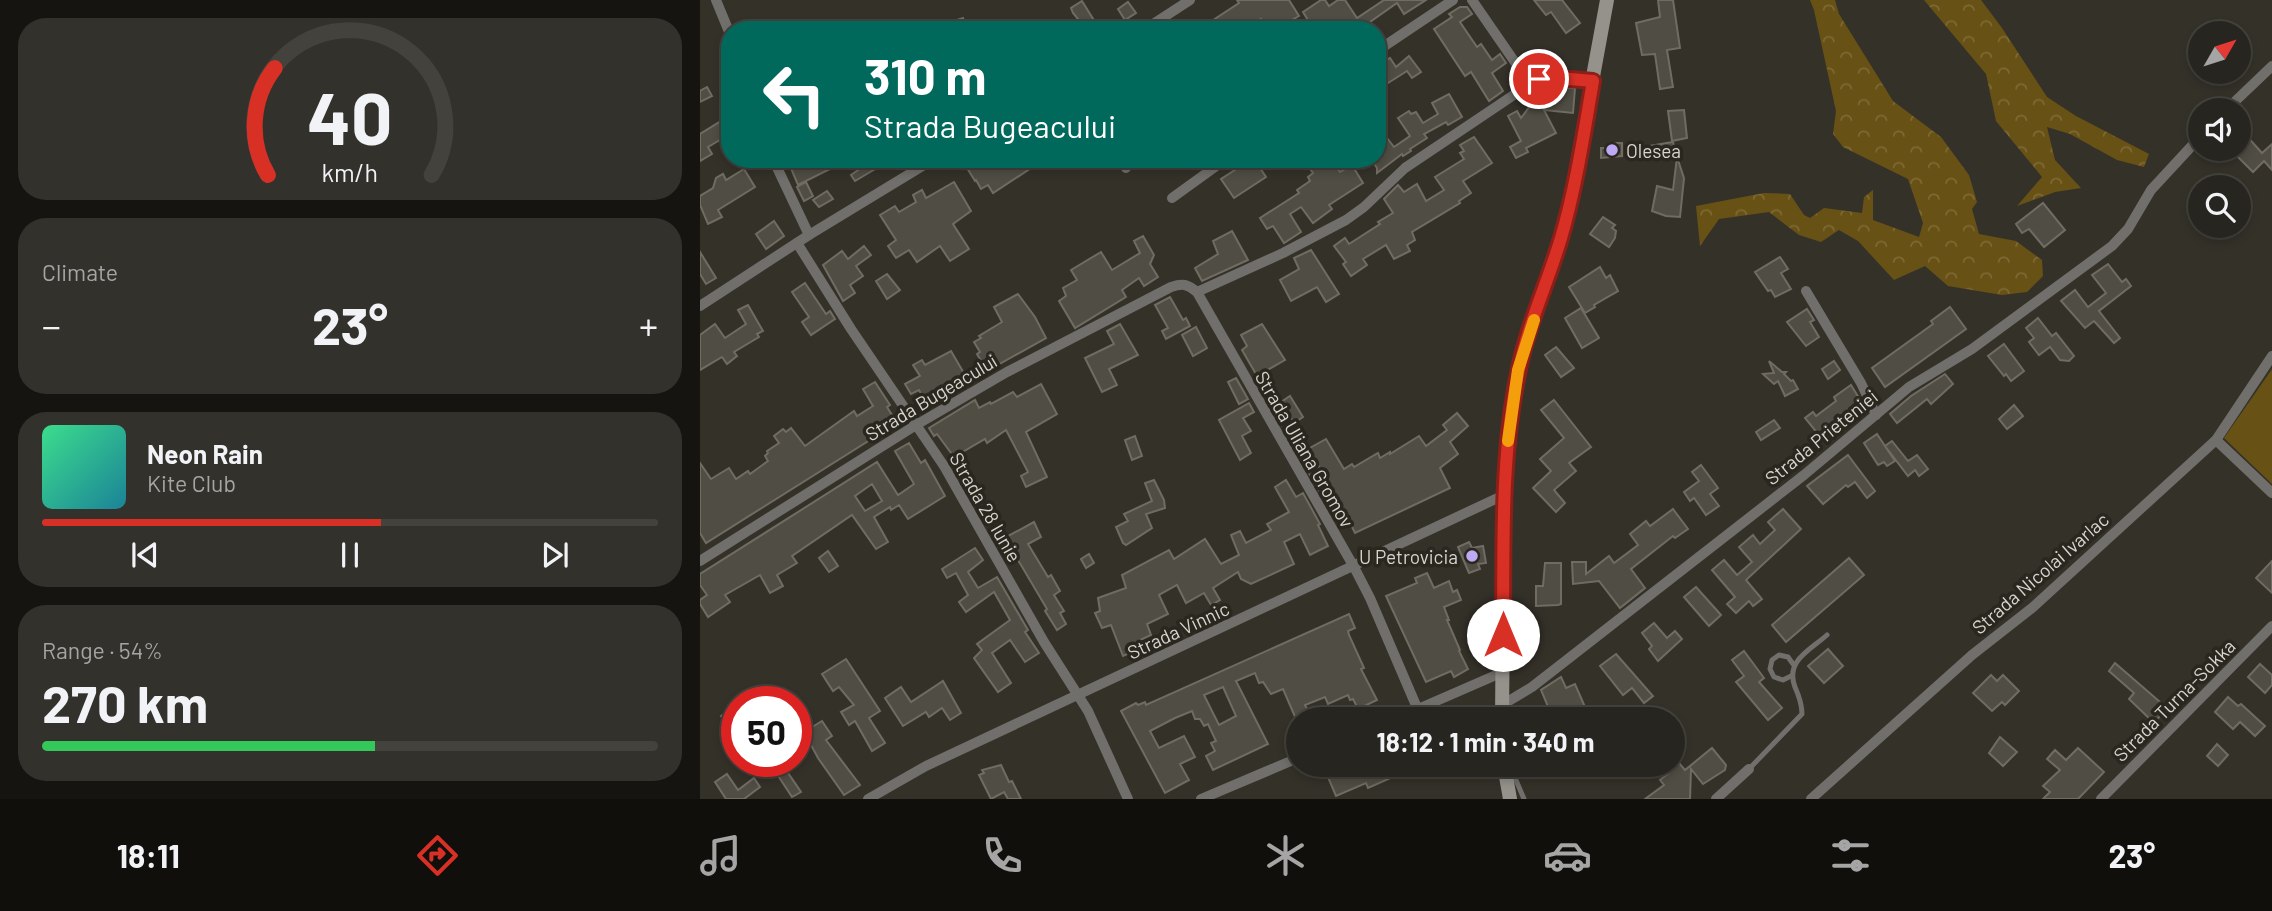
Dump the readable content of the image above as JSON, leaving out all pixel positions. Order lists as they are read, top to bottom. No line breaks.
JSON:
{"streets":{"street":["Strada Bugeacului","Strada Prieteniei","Strada Uliana Gromov","Strada 28 Iunie","Strada Nicolai Ivarlac","Strada Vinnic","Strada Turna-Sokka"]},"crossings":[["Strada Bugeacului","Strada Uliana Gromov"],["Strada Bugeacului","Strada 28 Iunie"],["Strada Uliana Gromov","Strada Vinnic"],["Strada 28 Iunie","Strada Vinnic"]],"places":["Olesea","U Petrovicia"],"north":"top right","page":{"turn":["310 m","Strada Bugeacului"],"tile":["Climate",["Range · 54%","270 km"]],"heat":["−","23°","+"],"song":["Neon Rain","Kite Club"],"limit":"50","trip":"18:12 · 1 min · 340 m","tabs":["18:11","23°"],"gauge":["40","km/h"]}}
